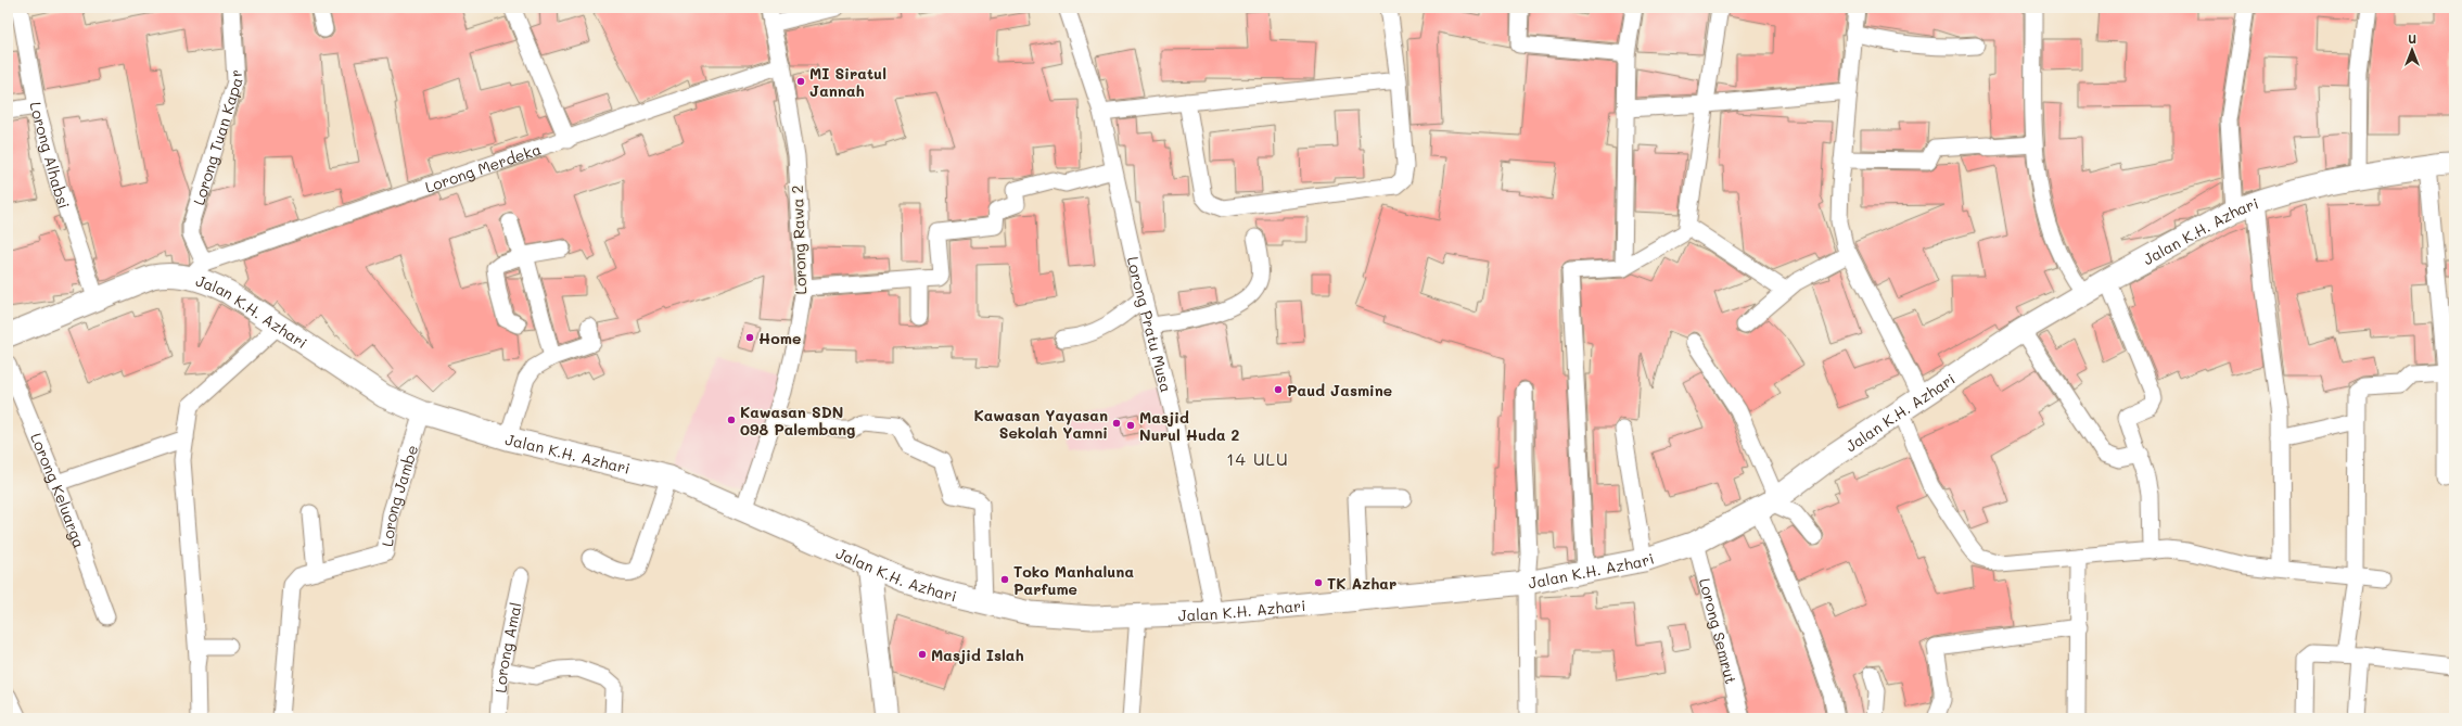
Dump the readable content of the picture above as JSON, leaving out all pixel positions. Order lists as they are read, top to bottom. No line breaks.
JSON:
{"streets":{"street":["Lorong Tuan Kapar","Lorong Alhabsi","Lorong Merdeka","Jalan K.H. Azhari","Lorong Rawa 2","Lorong Pratu Musa","Lorong Keluarga","Lorong Jambe","Lorong Semrut","Lorong Amal"]},"crossings":[["Lorong Tuan Kapar","Lorong Merdeka"],["Lorong Tuan Kapar","Jalan K.H. Azhari"],["Lorong Merdeka","Jalan K.H. Azhari"],["Lorong Merdeka","Lorong Rawa 2"],["Jalan K.H. Azhari","Lorong Rawa 2"],["Jalan K.H. Azhari","Lorong Pratu Musa"],["Jalan K.H. Azhari","Lorong Jambe"],["Jalan K.H. Azhari","Lorong Semrut"]],"districts":["14 ULU"],"places":["MI Siratul Jannah","Home","Paud Jasmine","Kawasan SDN 098 Palembang","Kawasan Yayasan Sekolah Yamni","Masjid Nurul Huda 2","Toko Manhaluna Parfume","TK Azhar","Masjid Islah"],"north":"top"}
